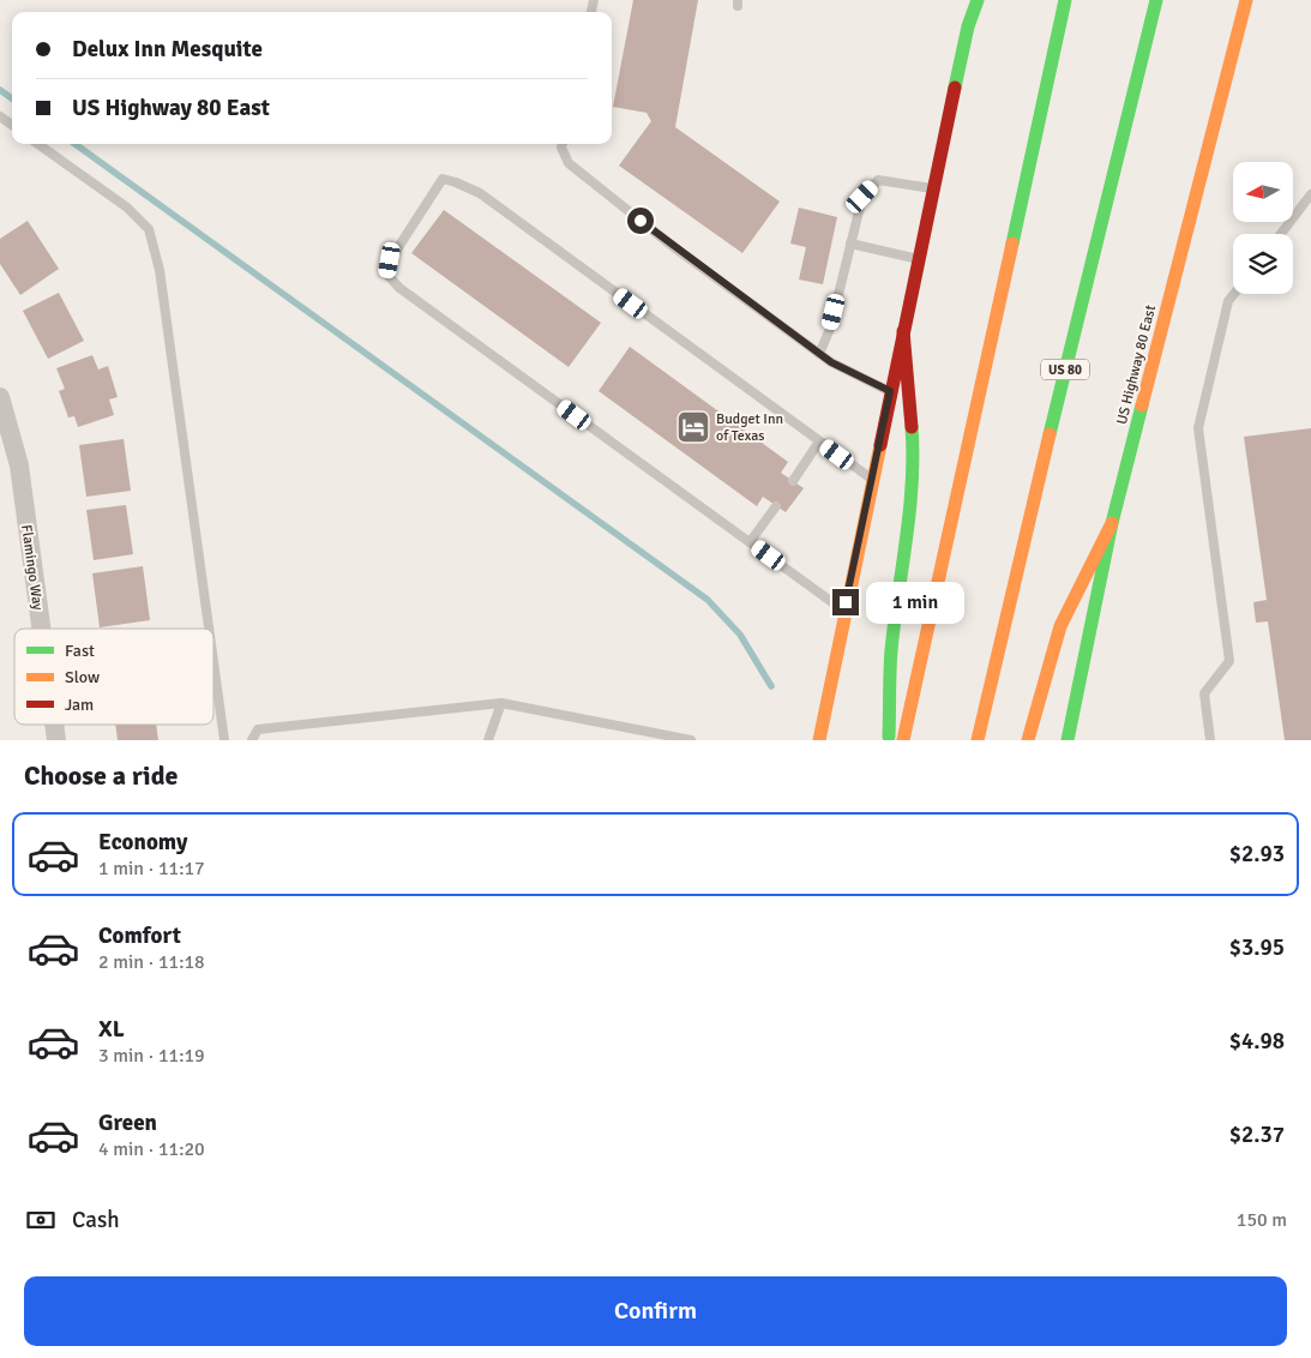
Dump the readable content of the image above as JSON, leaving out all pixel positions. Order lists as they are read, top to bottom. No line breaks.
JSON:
{"streets":{"main road":["US Highway 80 East","US 80"],"street":["Flamingo Way"]},"places":{"hotel":["Budget Inn of Texas"]},"legend":["Fast","Slow","Jam"],"north":"left","page":{"banner":["Delux Inn Mesquite","US Highway 80 East"],"bubble":"1 min","heading":"Choose a ride","list":[{"name":"Economy","note":"1 min · 11:17","value":"$2.93"},{"name":"Comfort","note":"2 min · 11:18","value":"$3.95"},{"name":"XL","note":"3 min · 11:19","value":"$4.98"},{"name":"Green","note":"4 min · 11:20","value":"$2.37"}],"pay":["Cash","150 m"],"buttons":"Confirm"}}
